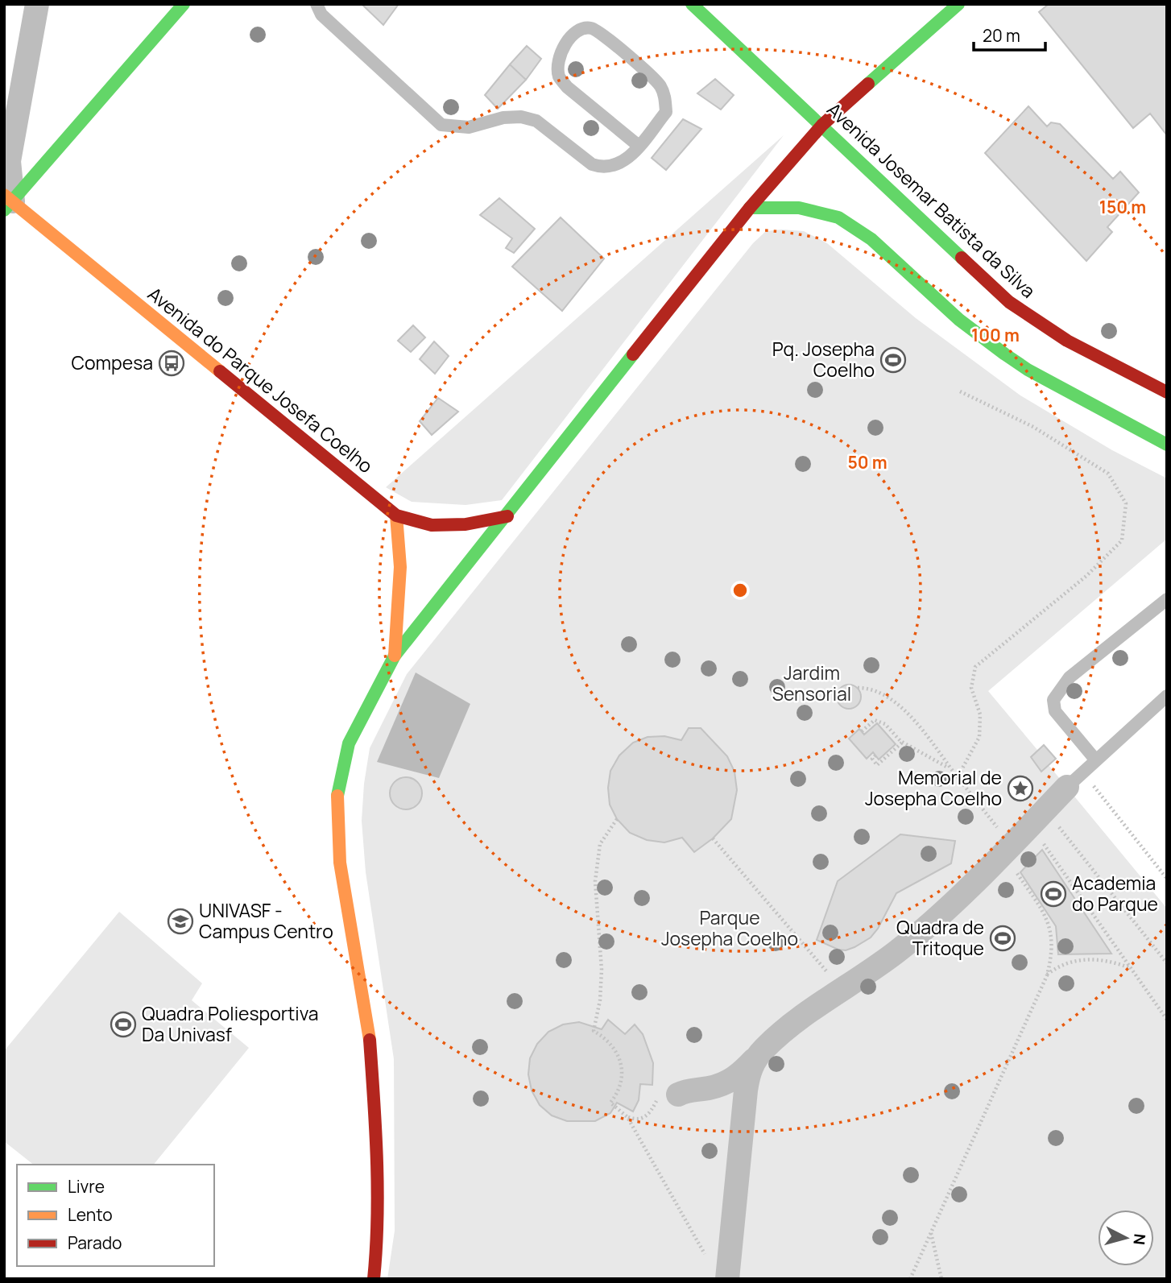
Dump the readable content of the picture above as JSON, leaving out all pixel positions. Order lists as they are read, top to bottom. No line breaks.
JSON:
{"streets":{"main road":["Avenida Josemar Batista da Silva","Avenida do Parque Josefa Coelho"]},"parks":["Jardim Sensorial","Parque Josepha Coelho"],"places":{"sports":["Pq. Josepha Coelho","Academia do Parque","Quadra de Tritoque","Quadra Poliesportiva Da Univasf"],"bus stop":["Compesa"],"place":["Memorial de Josepha Coelho"],"school or university":["UNIVASF - Campus Centro"]},"legend":["Livre","Lento","Parado"],"scale_bar":"20 m","north":"right","rings":["150 m","100 m","50 m"]}
